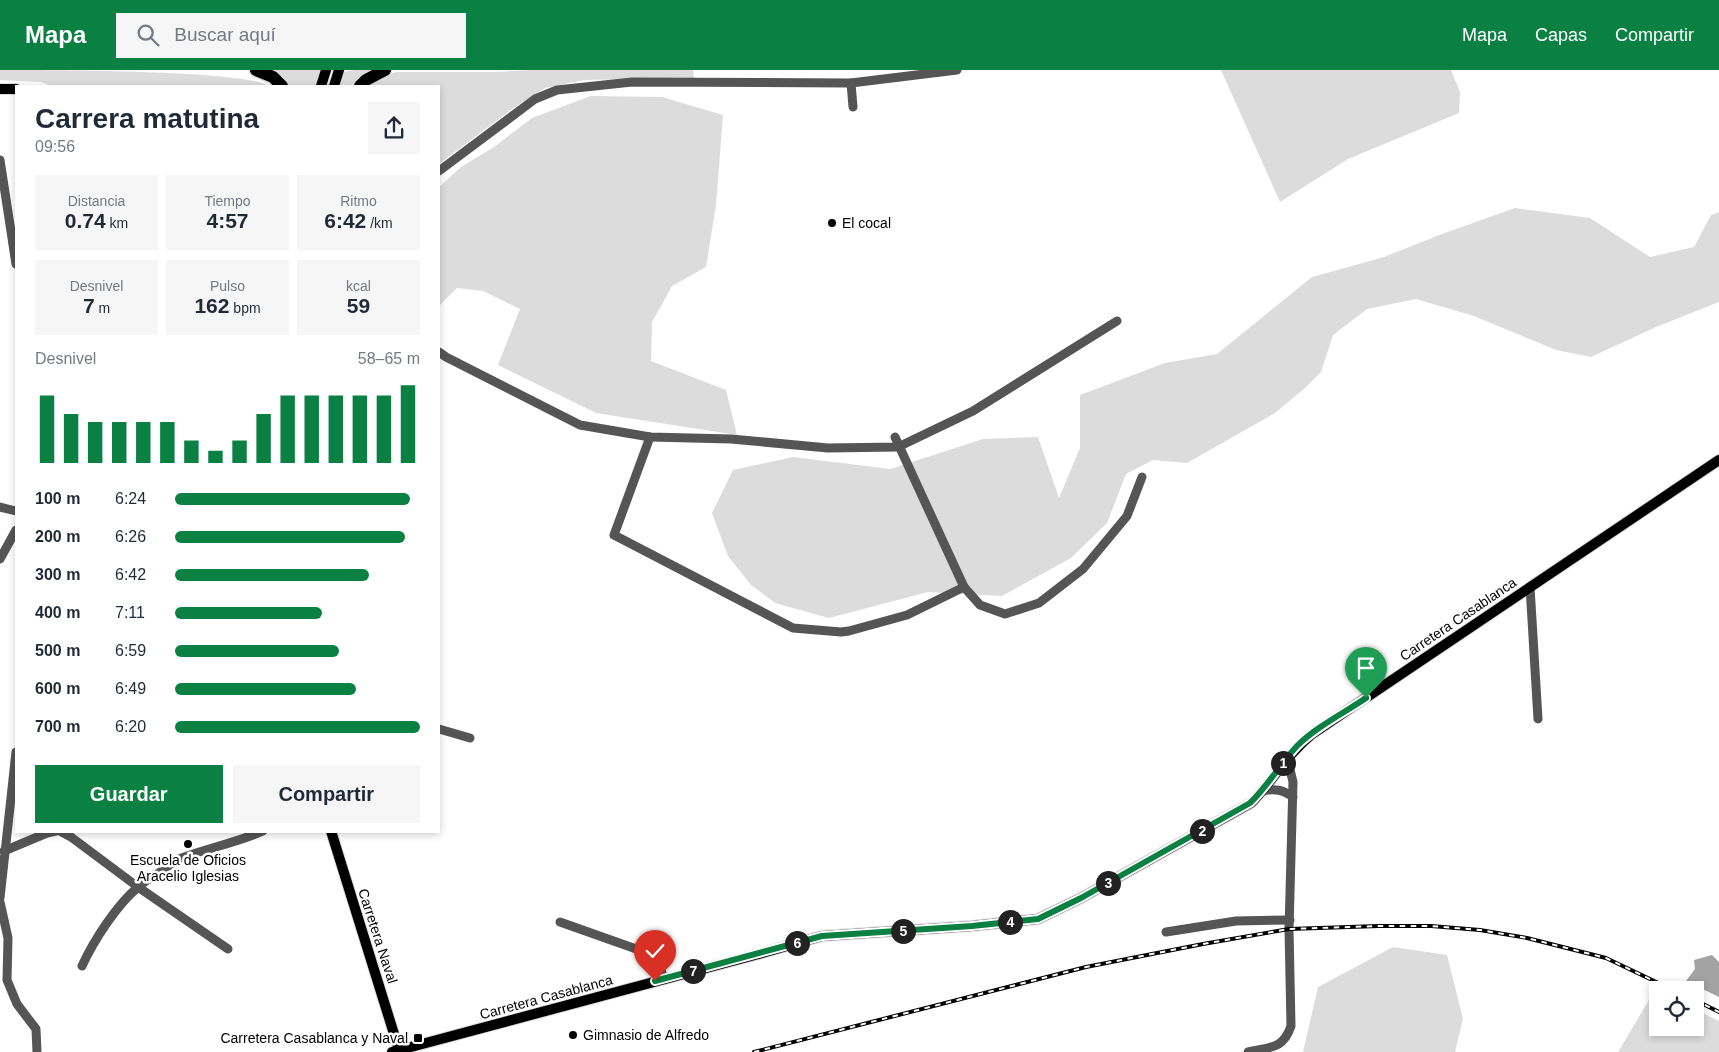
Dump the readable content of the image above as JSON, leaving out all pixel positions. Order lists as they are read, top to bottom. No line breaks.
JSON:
{"streets":{"main road":["Carretera Casablanca","Carretera Naval"]},"crossings":[["Carretera Casablanca","Carretera Naval"]],"places":{"other":["El cocal","Escuela de Oficios Aracelio Iglesias","Gimnasio de Alfredo"],"transit":["Carretera Casablanca y Naval"]},"page":{"header":"Mapa","search":"Buscar aquí","nav":["Mapa","Capas","Compartir"],"heading":["Carrera matutina","09:56"],"stats":[["Distancia","0.74 km"],["Tiempo","4:57"],["Ritmo","6:42 /km"],["Desnivel","7 m"],["Pulso","162 bpm"],["kcal","59"]],"chart":["Desnivel","58–65 m"],"list":[{"name":"100 m","note":"6:24"},{"name":"200 m","note":"6:26"},{"name":"300 m","note":"6:42"},{"name":"400 m","note":"7:11"},{"name":"500 m","note":"6:59"},{"name":"600 m","note":"6:49"},{"name":"700 m","note":"6:20"}],"pins":["1","2","3","4","5","6","7"],"buttons":["Guardar","Compartir"]}}
